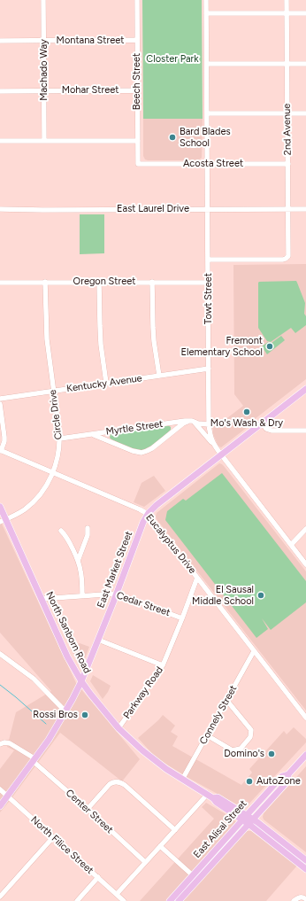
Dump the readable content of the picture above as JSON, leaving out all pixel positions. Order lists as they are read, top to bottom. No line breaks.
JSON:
{"streets":{"main road":["East Market Street","North Sanborn Road","East Alisal Street"],"street":["Montana Street","Machado Way","Beech Street","Mohar Street","2nd Avenue","Acosta Street","East Laurel Drive","Oregon Street","Towt Street","Kentucky Avenue","Circle Drive","Myrtle Street","Eucalyptus Drive","Cedar Street","Parkway Road","Connely Street","Center Street","North Filice Street"]},"crossings":[["Montana Street","Machado Way"],["Montana Street","Beech Street"],["Machado Way","Mohar Street"],["Beech Street","Mohar Street"],["Beech Street","Acosta Street"],["2nd Avenue","Acosta Street"],["2nd Avenue","East Laurel Drive"],["2nd Avenue","Towt Street"],["Acosta Street","Towt Street"],["East Laurel Drive","Towt Street"],["Oregon Street","Towt Street"],["Oregon Street","Circle Drive"],["Towt Street","Kentucky Avenue"],["Towt Street","Myrtle Street"],["Towt Street","East Market Street"],["Kentucky Avenue","Circle Drive"],["Circle Drive","Myrtle Street"],["Circle Drive","Eucalyptus Drive"],["Circle Drive","North Sanborn Road"],["Eucalyptus Drive","East Market Street"],["Eucalyptus Drive","Parkway Road"],["Eucalyptus Drive","Connely Street"],["East Market Street","Cedar Street"],["East Market Street","North Sanborn Road"],["East Market Street","Center Street"],["East Market Street","North Filice Street"],["Cedar Street","North Sanborn Road"],["Cedar Street","Parkway Road"],["North Sanborn Road","Parkway Road"],["North Sanborn Road","Connely Street"],["North Sanborn Road","East Alisal Street"]],"parks":["Closter Park"],"places":["Bard Blades School","Fremont Elementary School","Mo's Wash & Dry","El Sausal Middle School","Rossi Bros","Domino's","AutoZone"]}
